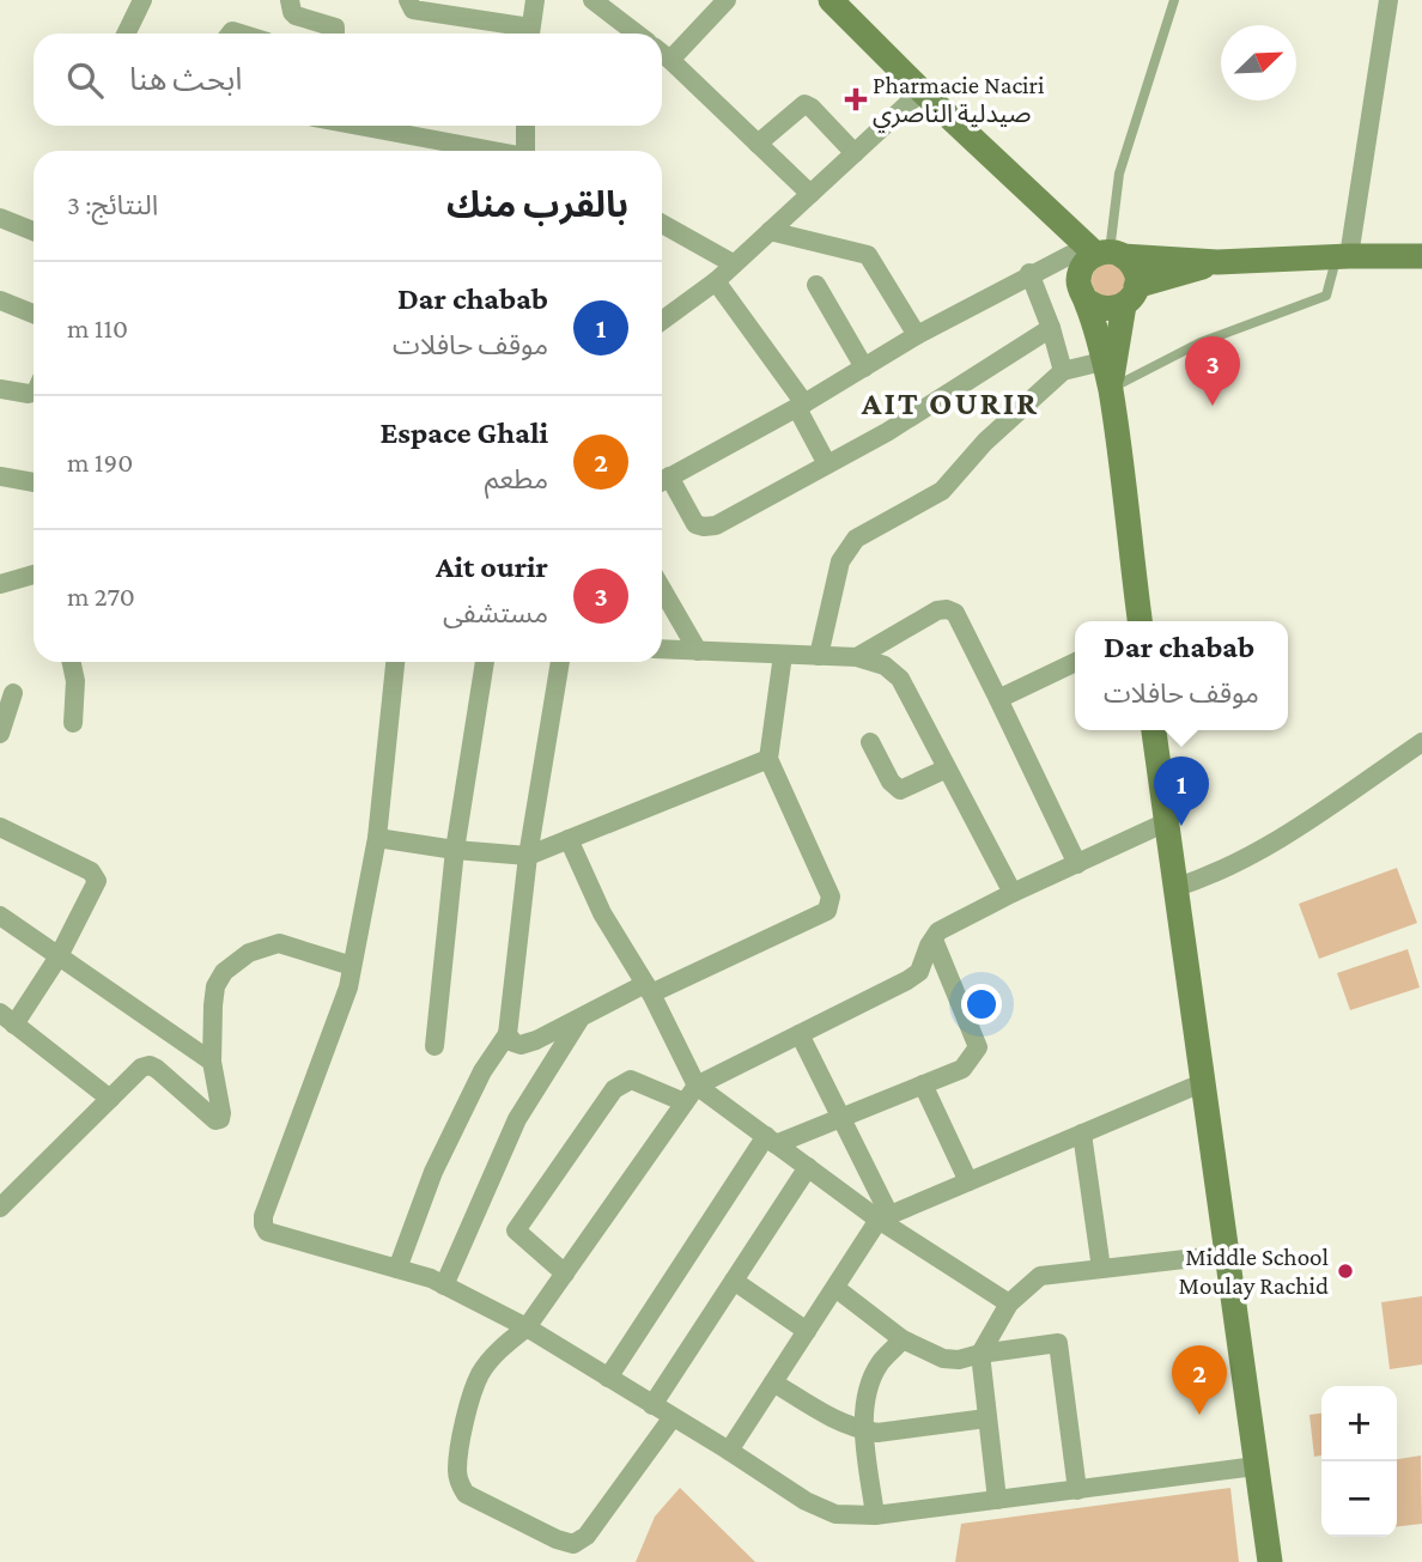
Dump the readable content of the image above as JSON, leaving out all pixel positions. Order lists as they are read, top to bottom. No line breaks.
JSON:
{"districts":["AIT OURIR"],"places":{"health":["Pharmacie Naciri صيدلية الناصري"],"other":["Middle School Moulay Rachid"]},"north":"top right","page":{"search":"ابحث هنا","heading":["بالقرب منك","النتائج: 3"],"list":[{"mark":"1","name":"Dar chabab","note":"موقف حافلات","value":"110 m"},{"mark":"2","name":"Espace Ghali","note":"مطعم","value":"190 m"},{"mark":"3","name":"Ait ourir","note":"مستشفى","value":"270 m"}],"pins":["3","1","2"],"popup":["Dar chabab","موقف حافلات"],"map_buttons":["+","−"]}}
